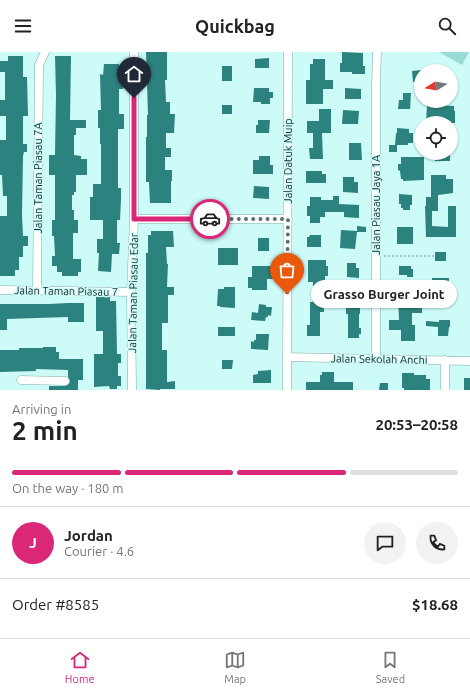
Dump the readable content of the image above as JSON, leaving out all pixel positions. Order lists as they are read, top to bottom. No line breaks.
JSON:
{"streets":{"street":["Jalan Datuk Muip","Jalan Taman Piasau 7A","Jalan Piasau Jaya 1A","Jalan Taman Piasau 7","Jalan Taman Piasau Edar","Jalan Sekolah Anchi"]},"crossings":[["Jalan Datuk Muip","Jalan Sekolah Anchi"],["Jalan Taman Piasau 7A","Jalan Taman Piasau 7"],["Jalan Piasau Jaya 1A","Jalan Sekolah Anchi"],["Jalan Taman Piasau 7","Jalan Taman Piasau Edar"]],"places":["Grasso Burger Joint"],"north":"left","page":{"header":"Quickbag","bubble":"Grasso Burger Joint","heading":["2 min","Arriving in","20:53–20:58"],"panel":["Jordan","Courier · 4.6","Order #8585","$18.68"],"bar":"On the way · 180 m","round":"J","tabs":["Home","Map","Saved"]}}
